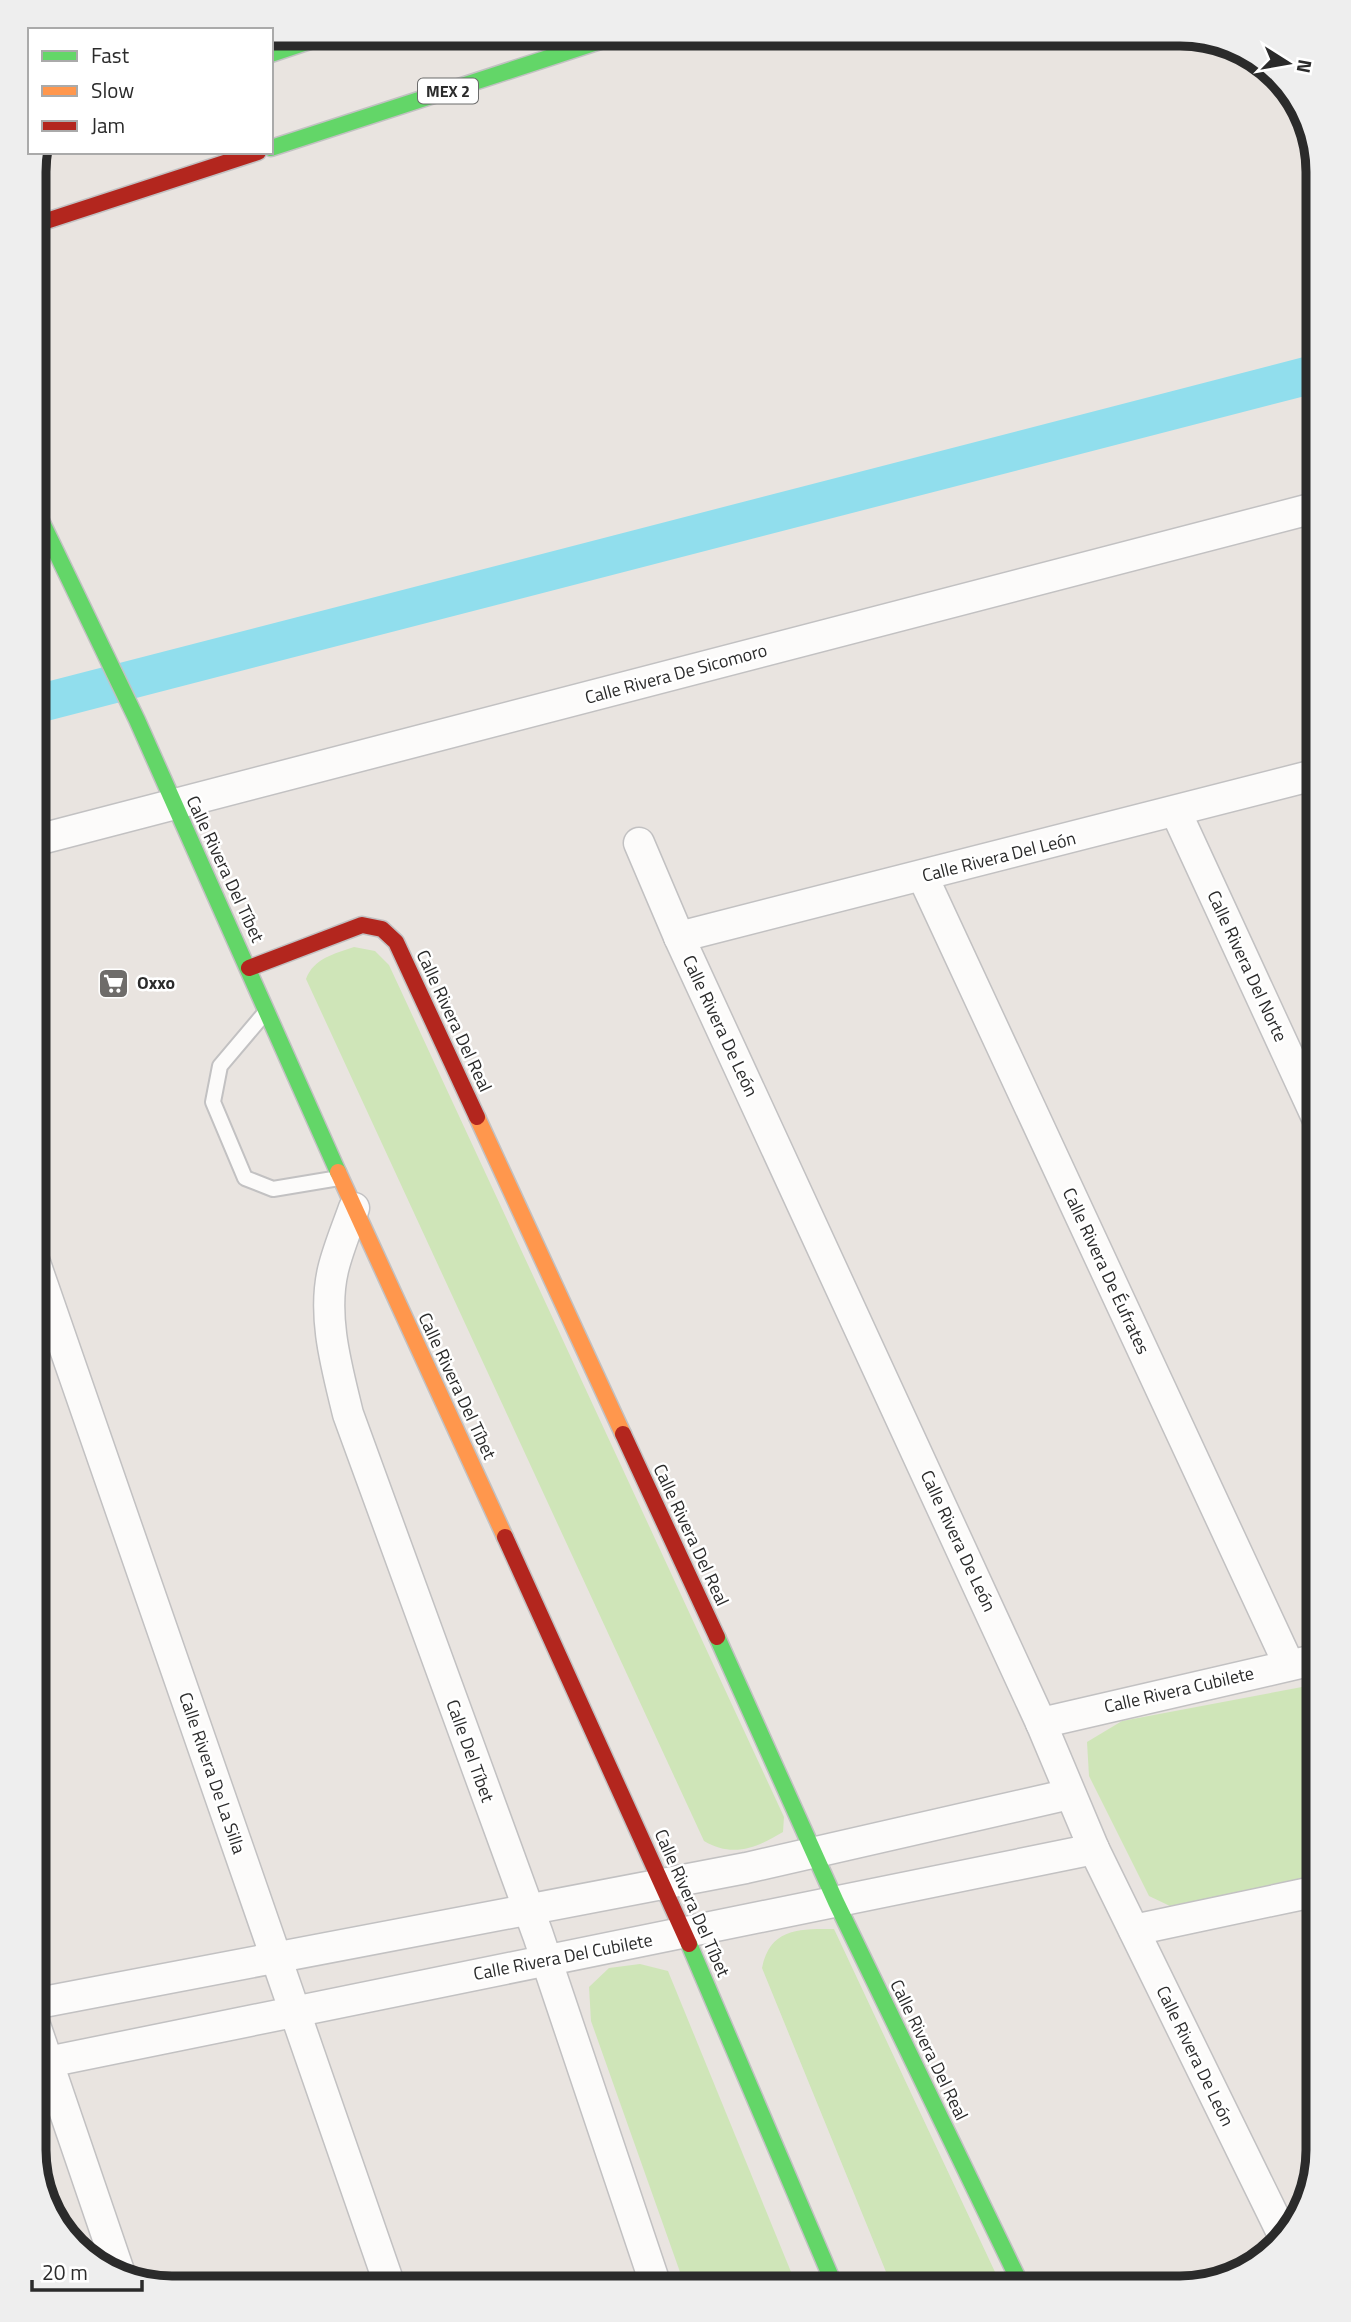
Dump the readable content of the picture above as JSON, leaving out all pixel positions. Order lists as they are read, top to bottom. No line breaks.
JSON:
{"streets":{"street":["MEX 2","Calle Rivera De Sicomoro","Calle Rivera Del León","Calle Rivera Del Tíbet","Calle Rivera Del Norte","Calle Rivera Del Real","Calle Rivera De León","Calle Rivera De Éufrates","Calle Rivera Cubilete","Calle Del Tíbet","Calle Rivera De La Silla","Calle Rivera Del Cubilete"]},"crossings":[["Calle Rivera De Sicomoro","Calle Rivera Del Tíbet"],["Calle Rivera Del León","Calle Rivera Del Norte"],["Calle Rivera Del León","Calle Rivera De León"],["Calle Rivera Del León","Calle Rivera De Éufrates"],["Calle Rivera Del Tíbet","Calle Rivera Del Real"],["Calle Rivera Del Tíbet","Calle Del Tíbet"],["Calle Rivera Del Tíbet","Calle Rivera Del Cubilete"],["Calle Rivera Del Real","Calle Rivera Del Cubilete"],["Calle Rivera De León","Calle Rivera Cubilete"],["Calle Rivera De León","Calle Rivera Del Cubilete"],["Calle Rivera De Éufrates","Calle Rivera Cubilete"],["Calle Del Tíbet","Calle Rivera Del Cubilete"],["Calle Rivera De La Silla","Calle Rivera Del Cubilete"]],"places":{"supermarket":["Oxxo"]},"legend":["Fast","Slow","Jam"],"scale_bar":"20 m","north":"right"}
